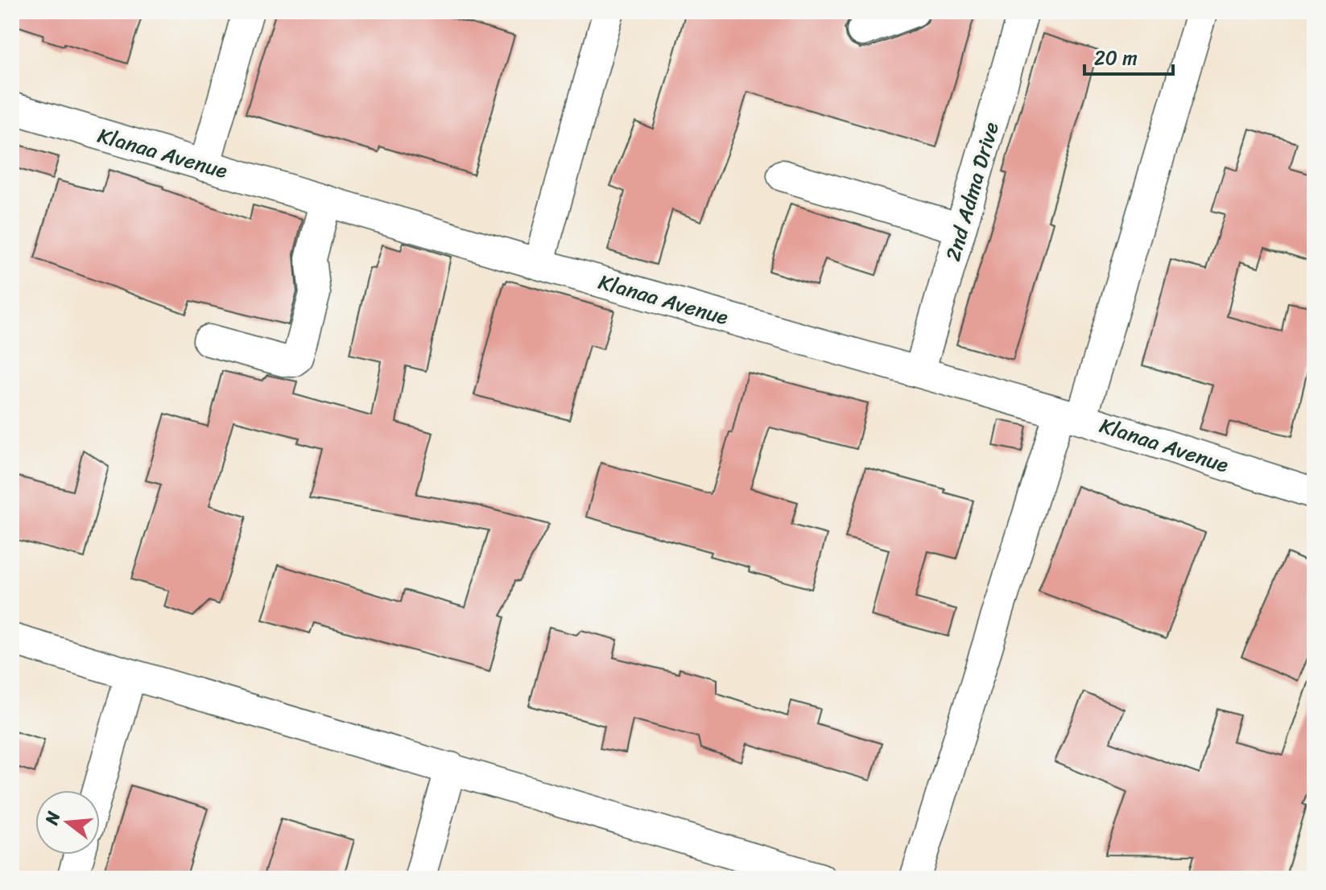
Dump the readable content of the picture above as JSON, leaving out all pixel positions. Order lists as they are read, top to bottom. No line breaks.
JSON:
{"streets":{"street":["Klanaa Avenue","2nd Adma Drive"]},"crossings":[["Klanaa Avenue","2nd Adma Drive"]],"scale_bar":"20 m","north":"left"}
